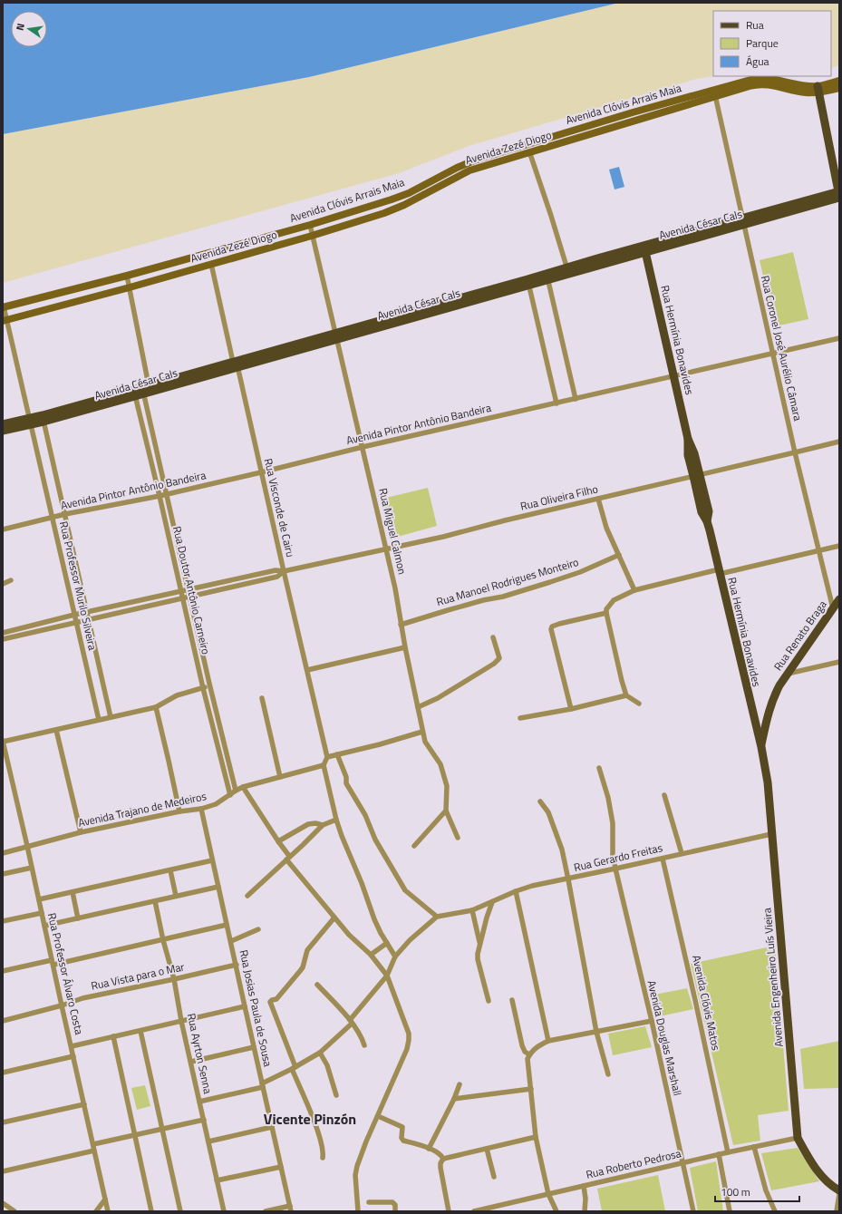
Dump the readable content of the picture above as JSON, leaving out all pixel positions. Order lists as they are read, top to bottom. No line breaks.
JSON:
{"streets":{"main road":["Avenida Clóvis Arrais Maia","Avenida Zezé Diogo","Avenida César Cals","Rua Hermínia Bonavides","Rua Renato Braga","Avenida Engenheiro Luís Vieira"],"street":["Rua Coronel José Aurélio Câmara","Avenida Pintor Antônio Bandeira","Rua Oliveira Filho","Rua Visconde de Cairu","Rua Miguel Calmon","Rua Manoel Rodrigues Monteiro","Rua Professor Murilo Silveira","Rua Doutor Antônio Carneiro","Avenida Trajano de Medeiros","Rua Gerardo Freitas","Rua Professor Álvaro Costa","Rua Vista para o Mar","Avenida Clóvis Matos","Rua Josias Paula de Sousa","Avenida Douglas Marshall","Rua Ayrton Senna","Rua Roberto Pedrosa"]},"crossings":[["Avenida Clóvis Arrais Maia","Avenida Zezé Diogo"],["Avenida Clóvis Arrais Maia","Rua Coronel José Aurélio Câmara"],["Avenida Clóvis Arrais Maia","Rua Miguel Calmon"],["Avenida Clóvis Arrais Maia","Rua Professor Murilo Silveira"],["Avenida Clóvis Arrais Maia","Rua Doutor Antônio Carneiro"],["Avenida Zezé Diogo","Rua Coronel José Aurélio Câmara"],["Avenida Zezé Diogo","Rua Visconde de Cairu"],["Avenida Zezé Diogo","Rua Miguel Calmon"],["Avenida Zezé Diogo","Rua Professor Murilo Silveira"],["Avenida Zezé Diogo","Rua Doutor Antônio Carneiro"],["Avenida César Cals","Rua Hermínia Bonavides"],["Avenida César Cals","Rua Coronel José Aurélio Câmara"],["Avenida César Cals","Rua Visconde de Cairu"],["Avenida César Cals","Rua Miguel Calmon"],["Avenida César Cals","Rua Professor Murilo Silveira"],["Avenida César Cals","Rua Doutor Antônio Carneiro"],["Rua Hermínia Bonavides","Avenida Pintor Antônio Bandeira"],["Rua Hermínia Bonavides","Rua Oliveira Filho"],["Rua Hermínia Bonavides","Rua Renato Braga"],["Rua Hermínia Bonavides","Avenida Engenheiro Luís Vieira"],["Rua Coronel José Aurélio Câmara","Avenida Pintor Antônio Bandeira"],["Rua Coronel José Aurélio Câmara","Rua Oliveira Filho"],["Rua Coronel José Aurélio Câmara","Rua Renato Braga"],["Avenida Pintor Antônio Bandeira","Rua Visconde de Cairu"],["Avenida Pintor Antônio Bandeira","Rua Miguel Calmon"],["Avenida Pintor Antônio Bandeira","Rua Professor Murilo Silveira"],["Avenida Pintor Antônio Bandeira","Rua Doutor Antônio Carneiro"],["Rua Oliveira Filho","Rua Visconde de Cairu"],["Rua Oliveira Filho","Rua Miguel Calmon"],["Rua Oliveira Filho","Rua Professor Murilo Silveira"],["Rua Oliveira Filho","Rua Doutor Antônio Carneiro"],["Rua Miguel Calmon","Rua Manoel Rodrigues Monteiro"],["Rua Doutor Antônio Carneiro","Avenida Trajano de Medeiros"],["Rua Renato Braga","Avenida Engenheiro Luís Vieira"],["Avenida Trajano de Medeiros","Rua Professor Álvaro Costa"],["Avenida Trajano de Medeiros","Rua Josias Paula de Sousa"],["Rua Gerardo Freitas","Avenida Engenheiro Luís Vieira"],["Rua Gerardo Freitas","Avenida Clóvis Matos"],["Rua Gerardo Freitas","Avenida Douglas Marshall"],["Rua Professor Álvaro Costa","Rua Vista para o Mar"],["Rua Vista para o Mar","Rua Josias Paula de Sousa"],["Rua Vista para o Mar","Rua Ayrton Senna"],["Avenida Engenheiro Luís Vieira","Rua Roberto Pedrosa"],["Avenida Clóvis Matos","Rua Roberto Pedrosa"],["Avenida Douglas Marshall","Rua Roberto Pedrosa"]],"districts":["Vicente Pinzón"],"legend":["Rua","Parque","Água"],"scale_bar":"100 m","north":"left"}
